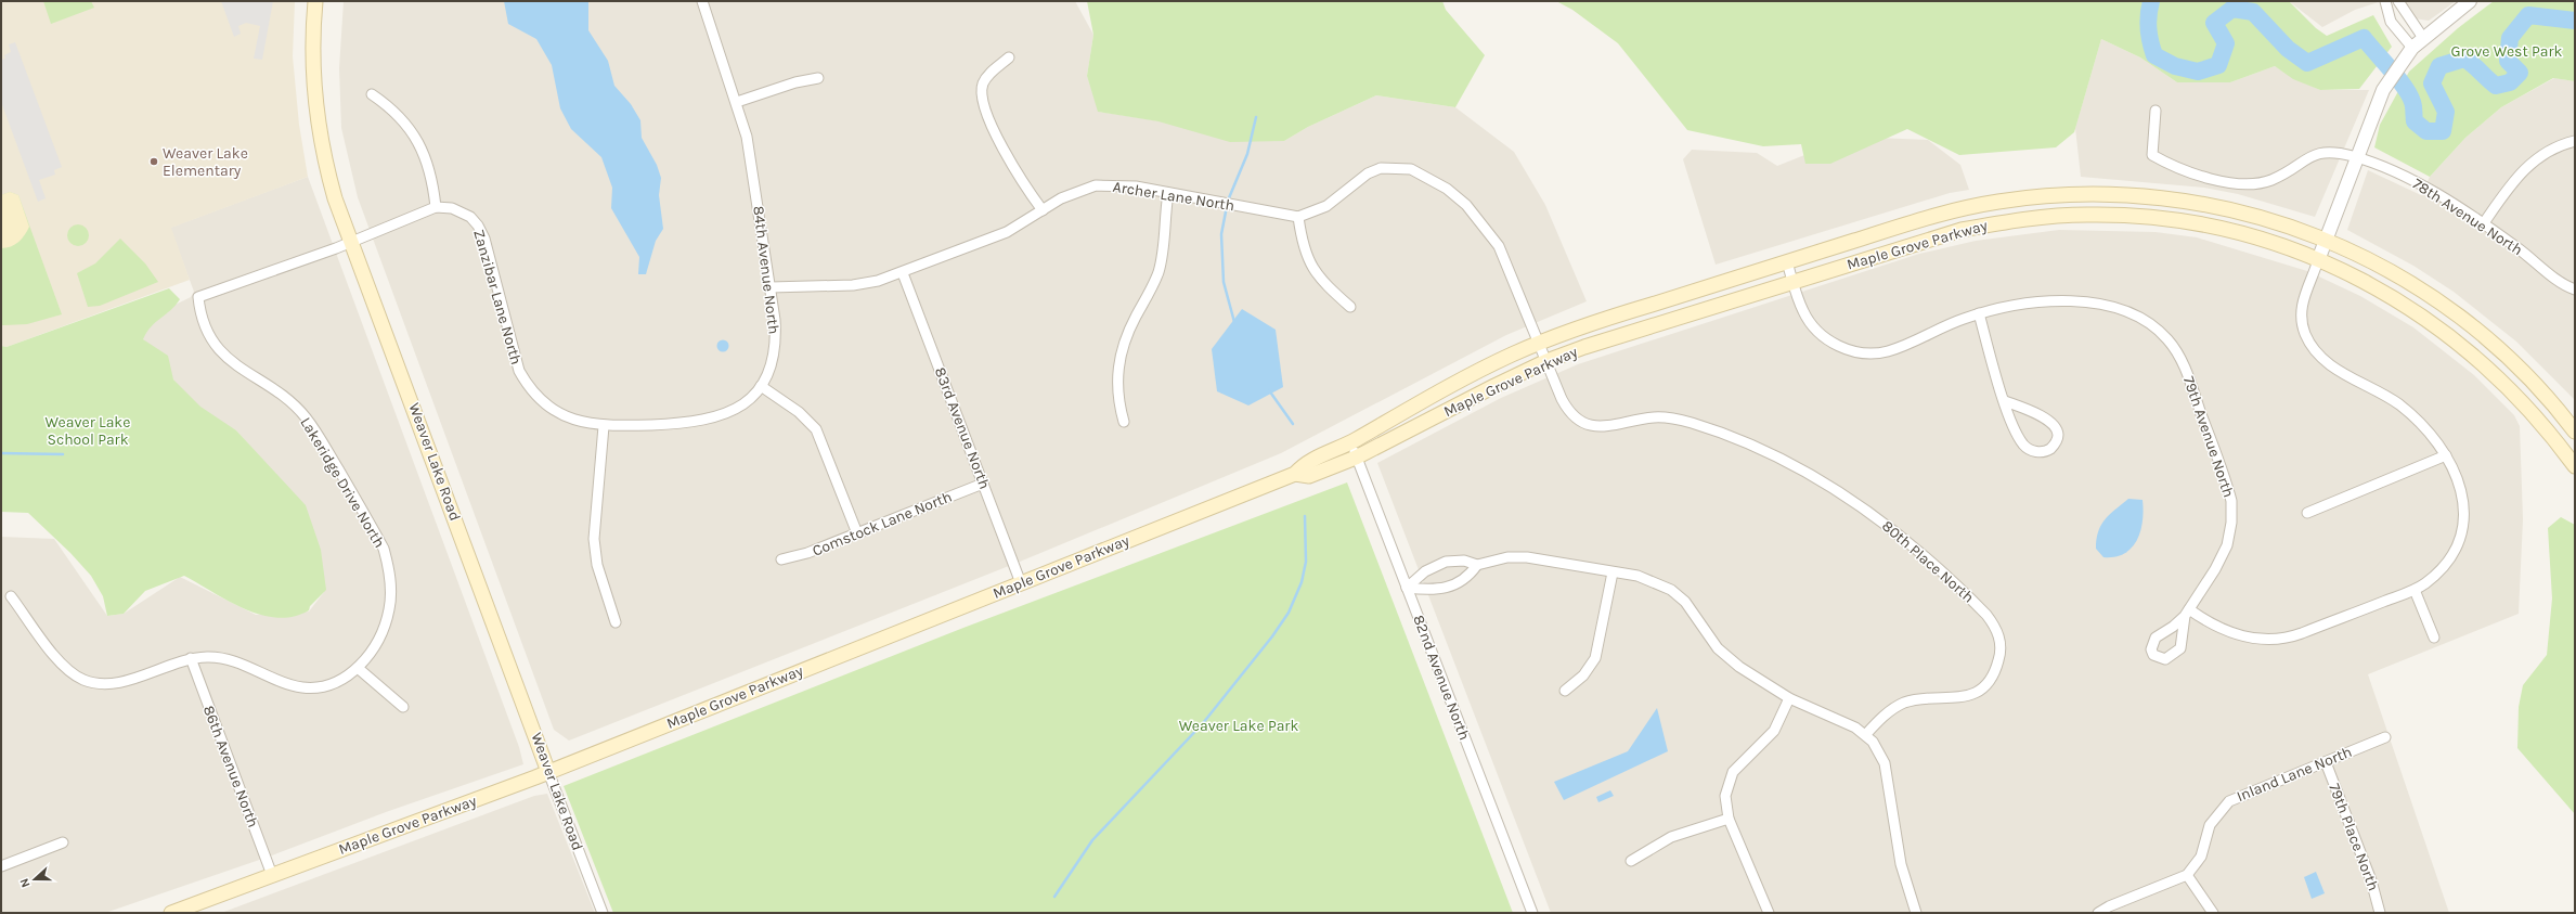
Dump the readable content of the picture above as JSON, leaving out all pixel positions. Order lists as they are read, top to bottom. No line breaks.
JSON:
{"streets":{"main road":["Maple Grove Parkway","Weaver Lake Road"],"street":["Archer Lane North","78th Avenue North","84th Avenue North","Zanzibar Lane North","83rd Avenue North","79th Avenue North","Lakeridge Drive North","Comstock Lane North","80th Place North","82nd Avenue North","86th Avenue North","Inland Lane North","79th Place North"]},"crossings":[["Archer Lane North","84th Avenue North"],["Archer Lane North","83rd Avenue North"],["Archer Lane North","80th Place North"],["Maple Grove Parkway","83rd Avenue North"],["Maple Grove Parkway","79th Avenue North"],["Maple Grove Parkway","Weaver Lake Road"],["Maple Grove Parkway","80th Place North"],["Maple Grove Parkway","82nd Avenue North"],["Maple Grove Parkway","86th Avenue North"],["84th Avenue North","Zanzibar Lane North"],["83rd Avenue North","Comstock Lane North"],["Weaver Lake Road","Lakeridge Drive North"],["Lakeridge Drive North","86th Avenue North"],["Inland Lane North","79th Place North"]],"parks":["Grove West Park","Weaver Lake School Park","Weaver Lake Park"],"places":["Weaver Lake Elementary"],"north":"left"}
